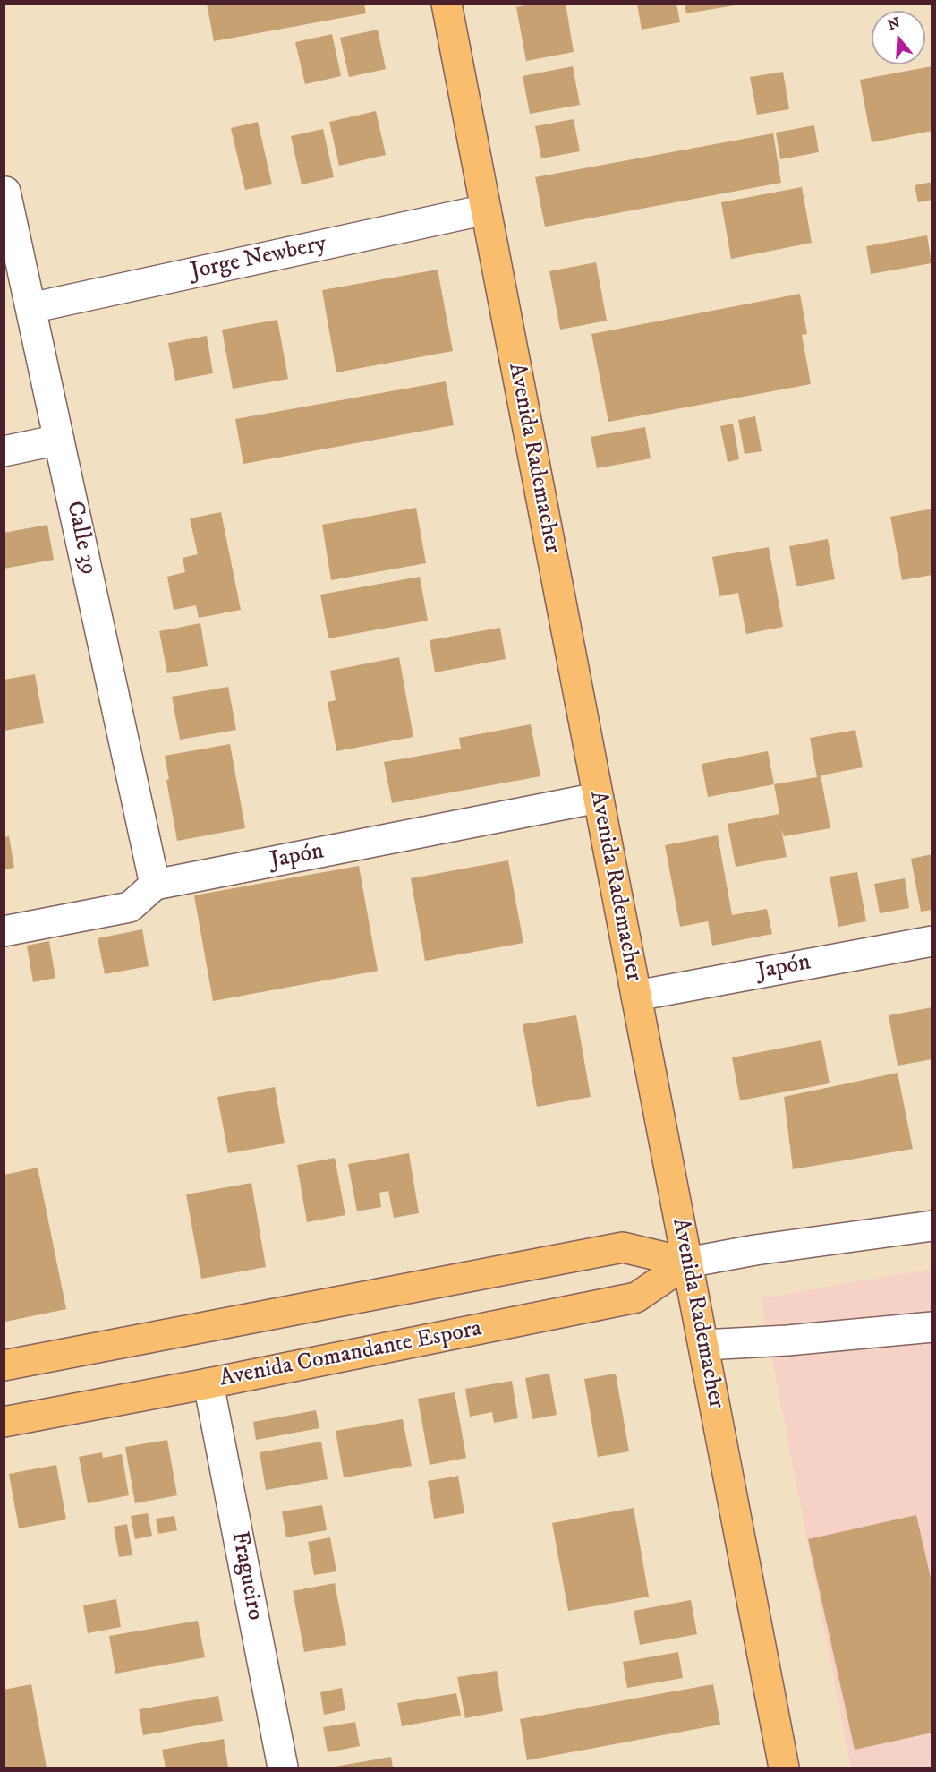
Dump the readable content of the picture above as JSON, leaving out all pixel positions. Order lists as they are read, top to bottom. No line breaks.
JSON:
{"streets":{"main road":["Avenida Rademacher","Avenida Comandante Espora"],"street":["Jorge Newbery","Calle 39","Japón","Fragueiro"]},"crossings":[["Jorge Newbery","Avenida Rademacher"],["Jorge Newbery","Calle 39"],["Avenida Rademacher","Japón"],["Avenida Rademacher","Avenida Comandante Espora"],["Calle 39","Japón"],["Avenida Comandante Espora","Fragueiro"]],"north":"top"}
